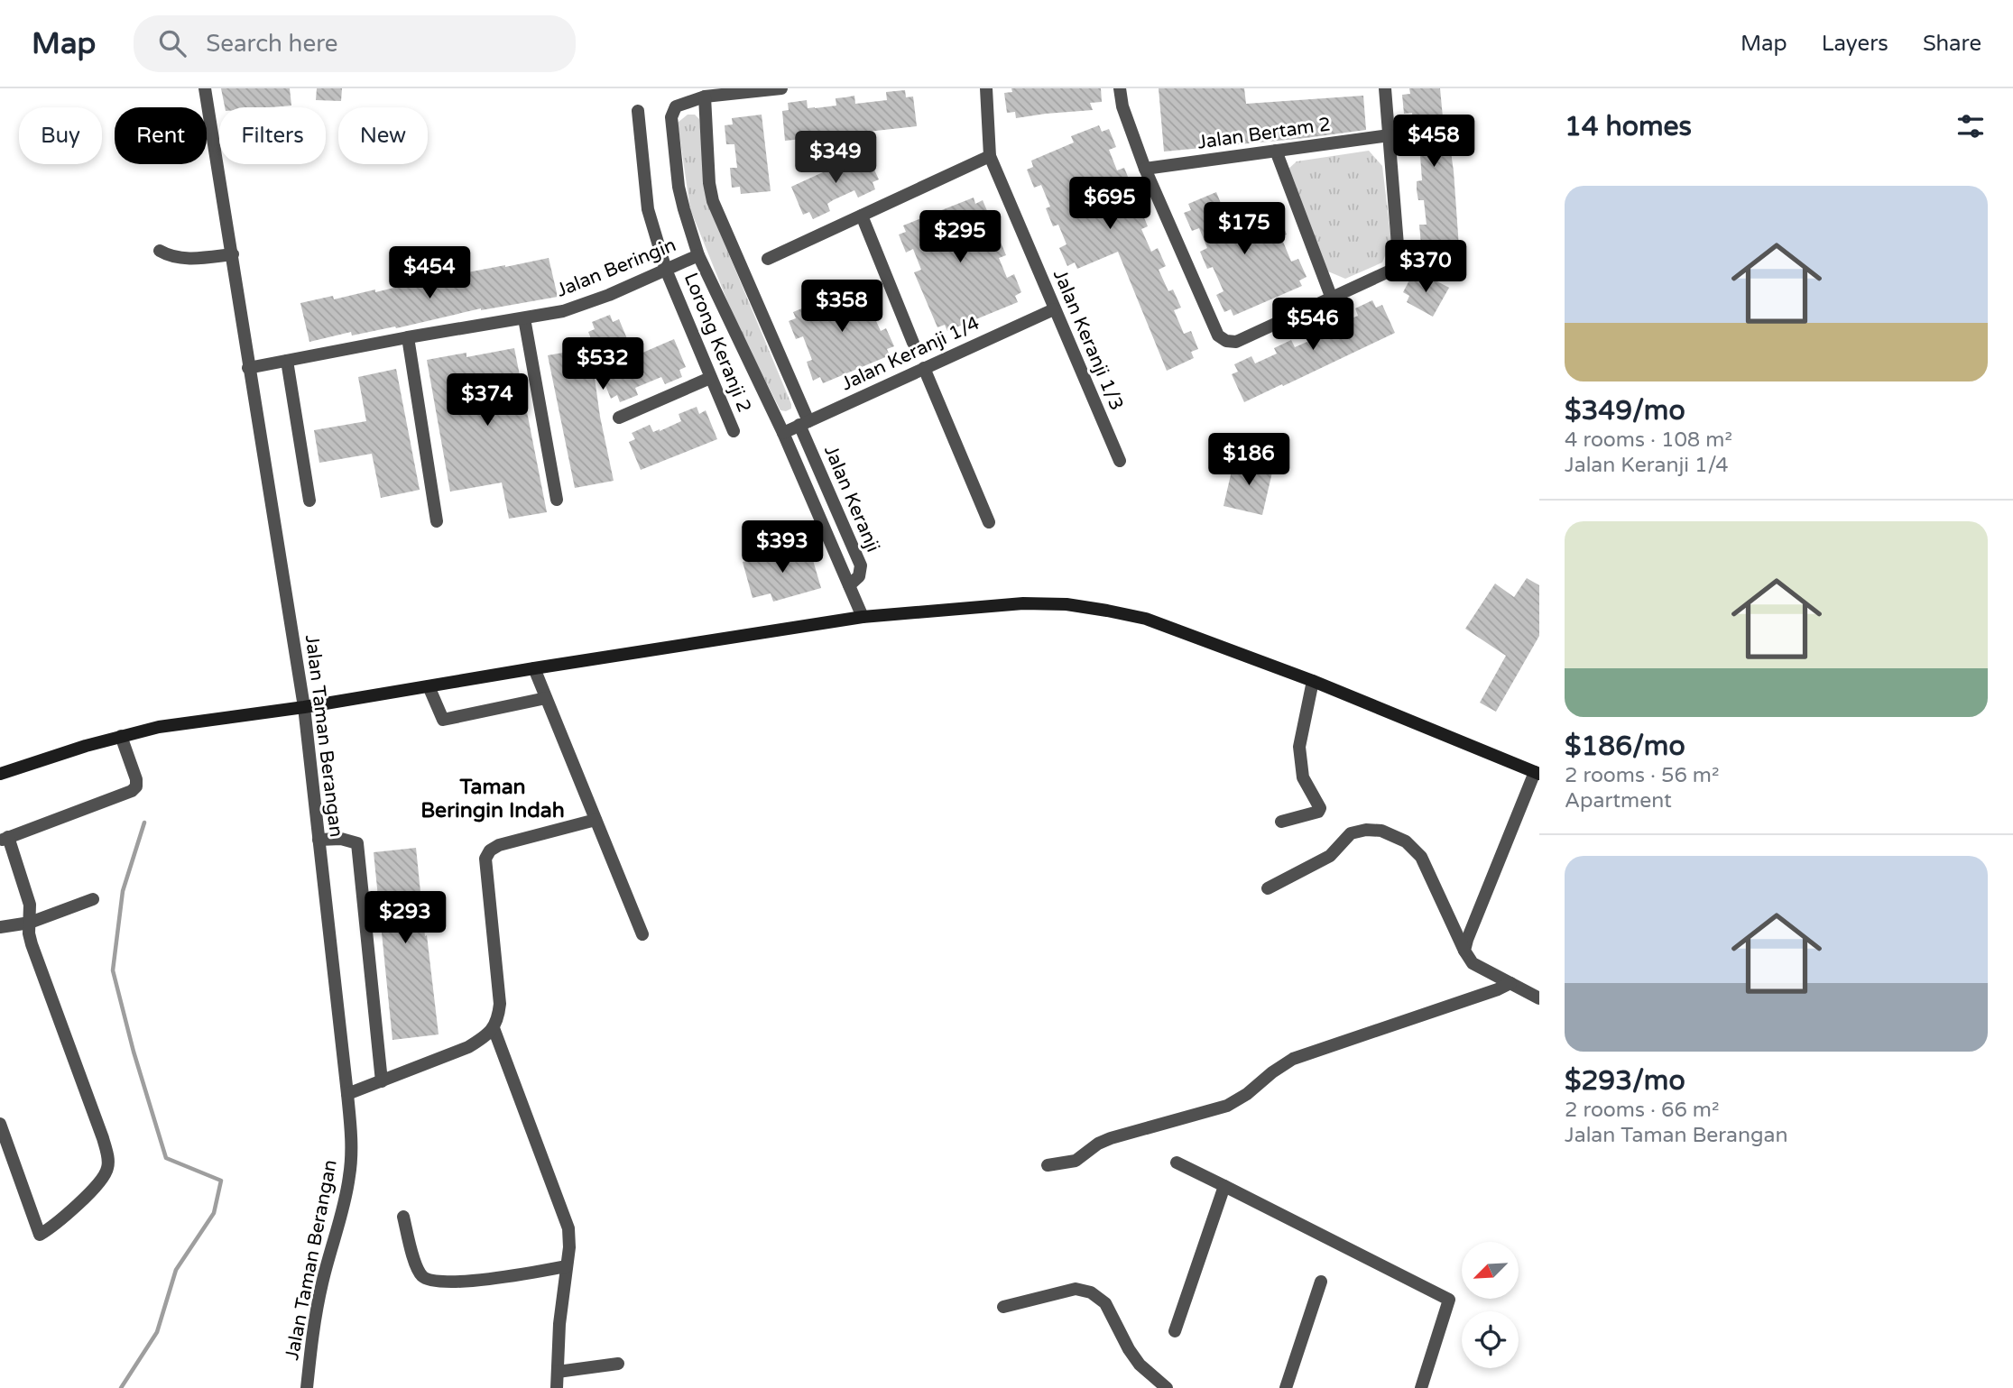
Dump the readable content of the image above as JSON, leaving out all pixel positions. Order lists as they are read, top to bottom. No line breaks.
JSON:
{"streets":{"street":["Jalan Bertam 2","Jalan Beringin","Jalan Keranji 1/3","Lorong Keranji 2","Jalan Keranji 1/4","Jalan Keranji","Jalan Taman Berangan"]},"crossings":[["Jalan Beringin","Lorong Keranji 2"],["Jalan Beringin","Jalan Taman Berangan"],["Jalan Keranji 1/3","Jalan Keranji 1/4"],["Jalan Keranji 1/4","Jalan Keranji"]],"districts":["Taman Beringin Indah"],"north":"bottom left","page":{"header":"Map","search":"Search here","nav":["Map","Layers","Share"],"heading":"14 homes","chip":["Buy","Rent","Filters","New"],"price":["$458","$349","$695","$175","$295","$370","$454","$358","$546","$532","$374","$186","$393","$293"],"list":[{"name":"$349/mo","note":"4 rooms · 108 m² · Jalan Keranji 1/4"},{"name":"$186/mo","note":"2 rooms · 56 m² · Apartment"},{"name":"$293/mo","note":"2 rooms · 66 m² · Jalan Taman Berangan"}]}}
